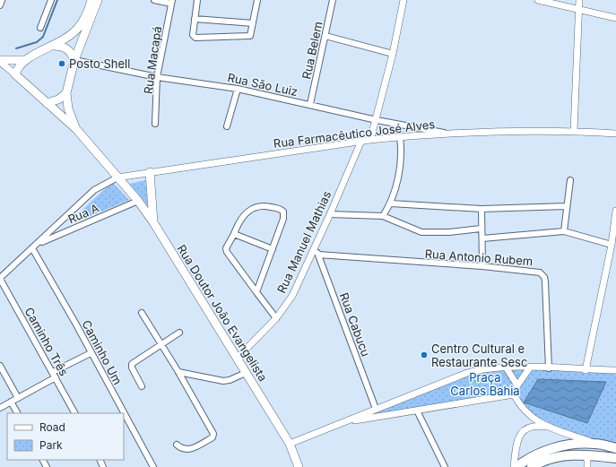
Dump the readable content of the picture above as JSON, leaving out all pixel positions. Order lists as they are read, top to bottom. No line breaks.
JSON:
{"streets":{"main road":["Rua Doutor João Evangelista"],"street":["Rua Belem","Rua Macapá","Rua São Luiz","Rua Farmacêutico José Alves","Rua A","Rua Manuel Mathias","Rua Antonio Rubem","Rua Cabucu","Caminho Três","Caminho Um"]},"crossings":[["Rua Belem","Rua São Luiz"],["Rua Macapá","Rua São Luiz"],["Rua São Luiz","Rua Farmacêutico José Alves"],["Rua Farmacêutico José Alves","Rua A"],["Rua Farmacêutico José Alves","Rua Manuel Mathias"],["Rua Farmacêutico José Alves","Rua Doutor João Evangelista"],["Rua A","Rua Doutor João Evangelista"],["Rua A","Caminho Três"],["Rua A","Caminho Um"],["Rua Manuel Mathias","Rua Doutor João Evangelista"],["Rua Manuel Mathias","Rua Cabucu"],["Rua Antonio Rubem","Rua Cabucu"]],"parks":["Praça Carlos Bahia"],"places":["Posto Shell","Centro Cultural e Restaurante Sesc"],"legend":["Road","Park"]}
